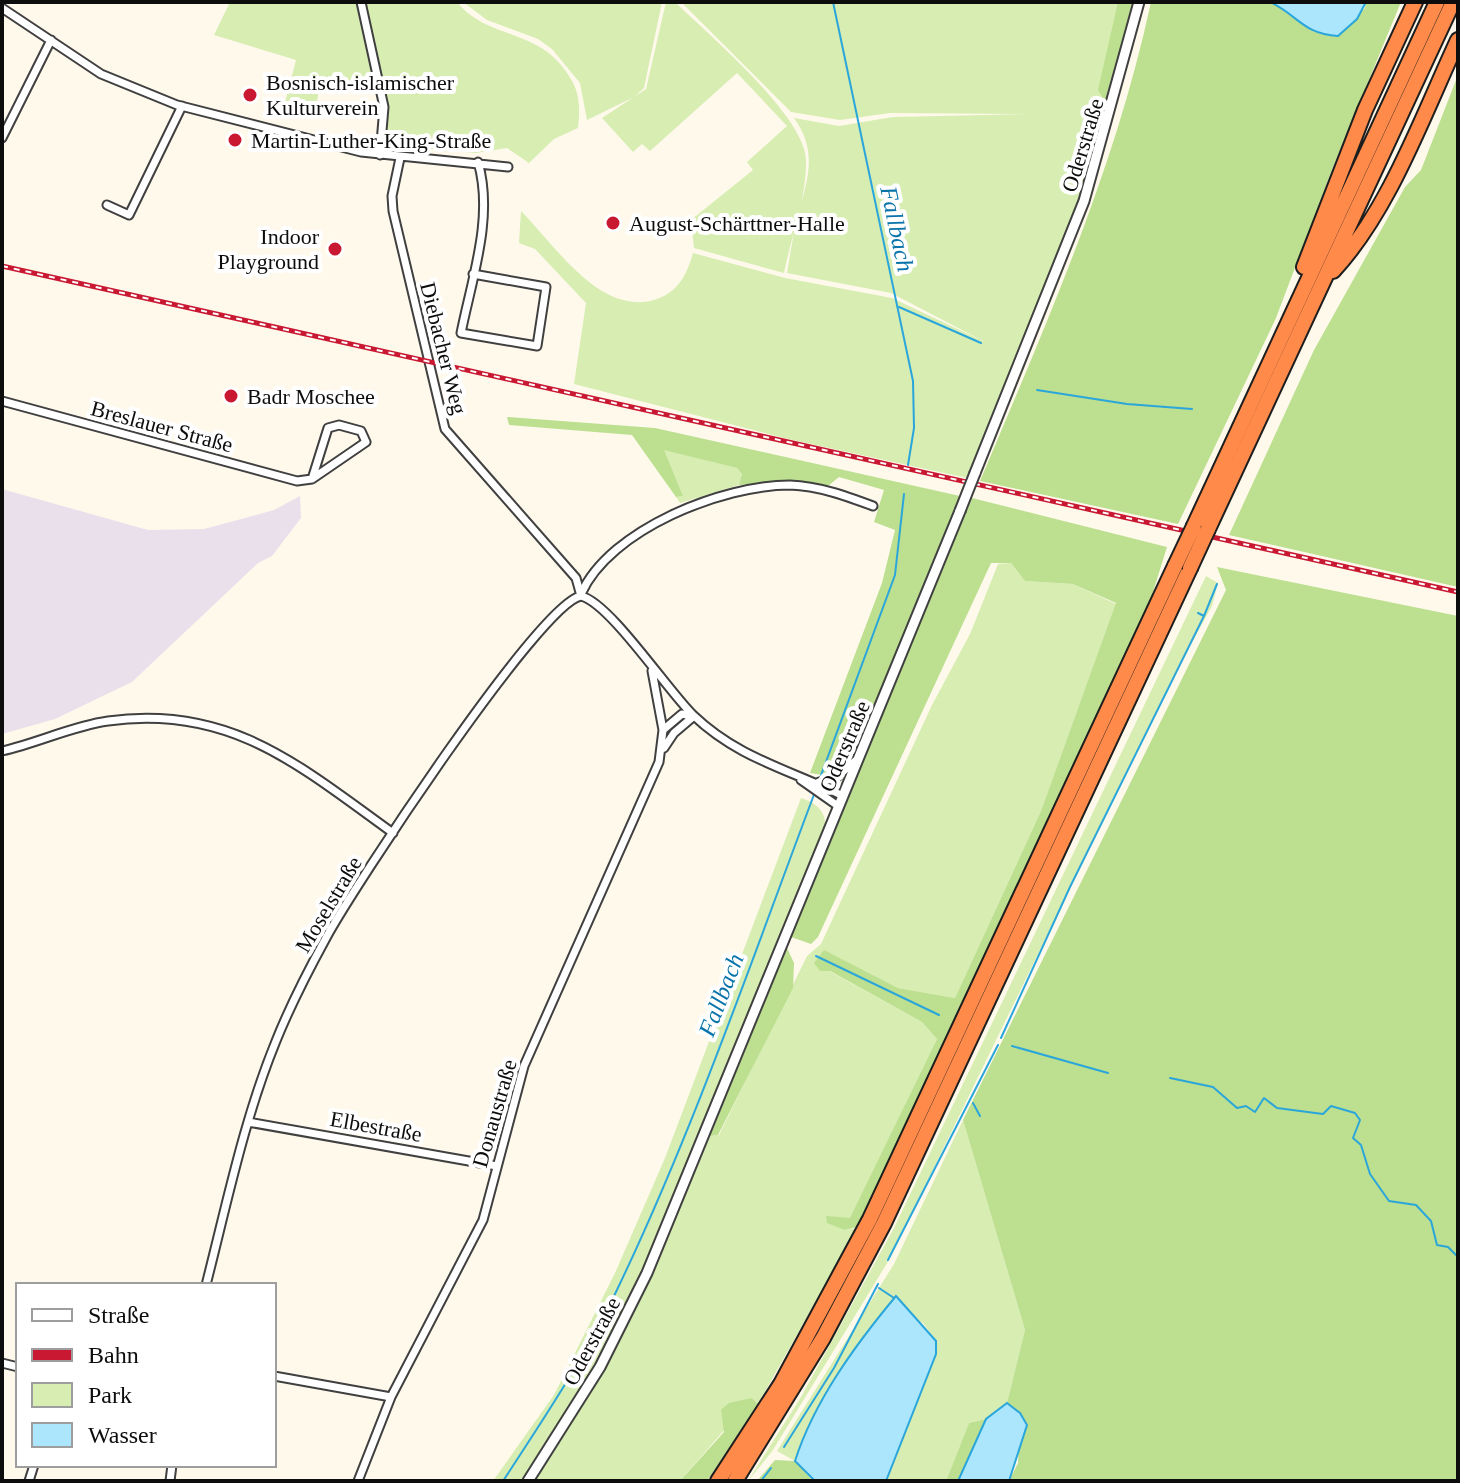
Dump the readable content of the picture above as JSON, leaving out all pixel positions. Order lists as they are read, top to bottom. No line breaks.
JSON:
{"streets":{"street":["Oderstraße","Diebacher Weg","Breslauer Straße","Moselstraße","Donaustraße","Elbestraße"]},"crossings":[["Diebacher Weg","Moselstraße"],["Moselstraße","Elbestraße"],["Donaustraße","Elbestraße"]],"water":["Fallbach"],"places":["Bosnisch-islamischer Kulturverein","Martin-Luther-King-Straße","August-Schärttner-Halle","Indoor Playground","Badr Moschee"],"legend":["Straße","Bahn","Park","Wasser"]}
